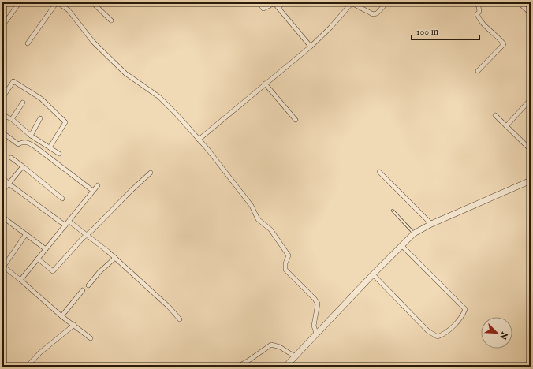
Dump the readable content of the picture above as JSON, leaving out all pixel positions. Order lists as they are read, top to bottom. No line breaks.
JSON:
{"scale_bar":"100 m","north":"bottom right"}
